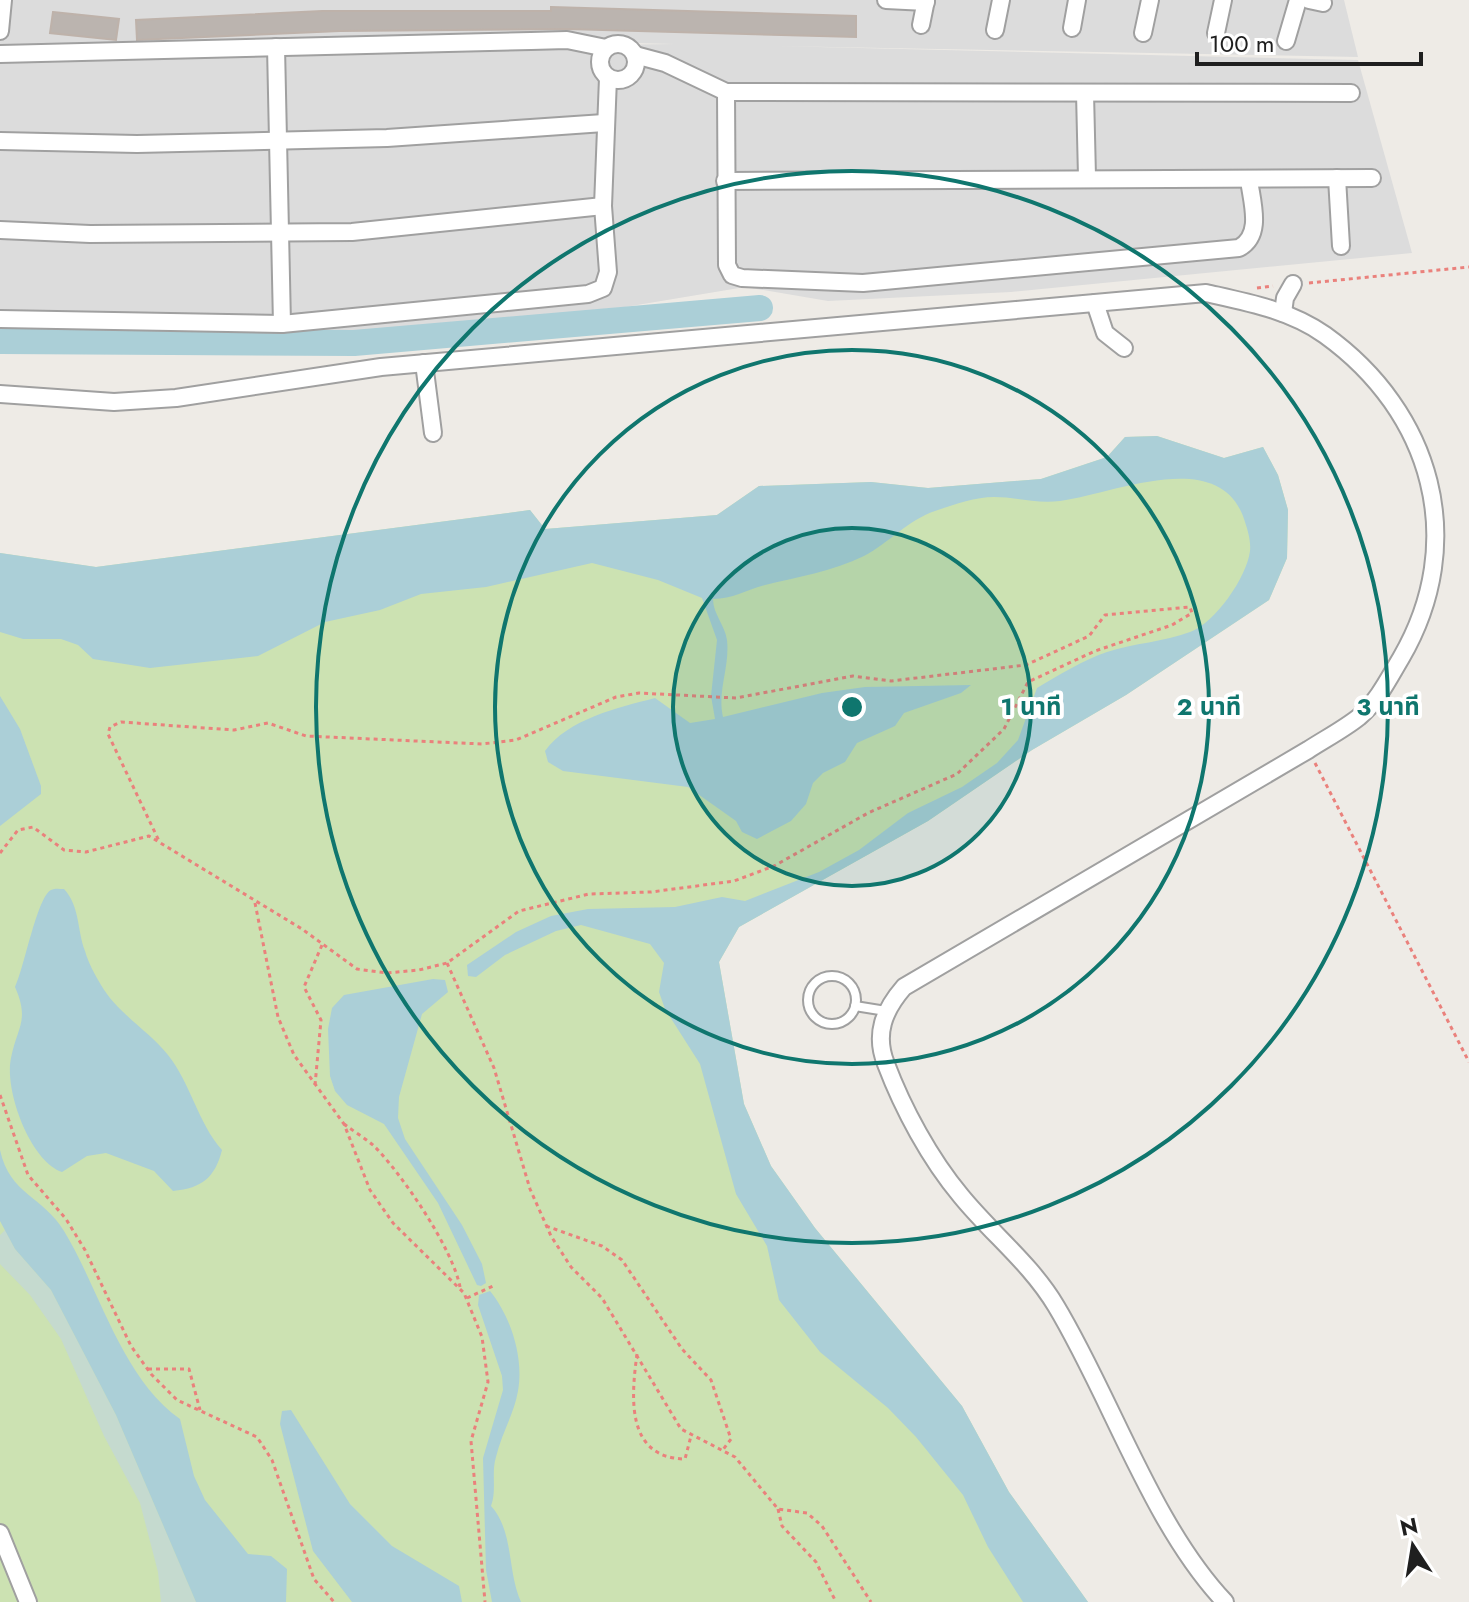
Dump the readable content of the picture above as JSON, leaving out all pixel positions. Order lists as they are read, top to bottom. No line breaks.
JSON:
{"scale_bar":"100 m","north":"top","rings":["1 นาที","2 นาที","3 นาที"]}
